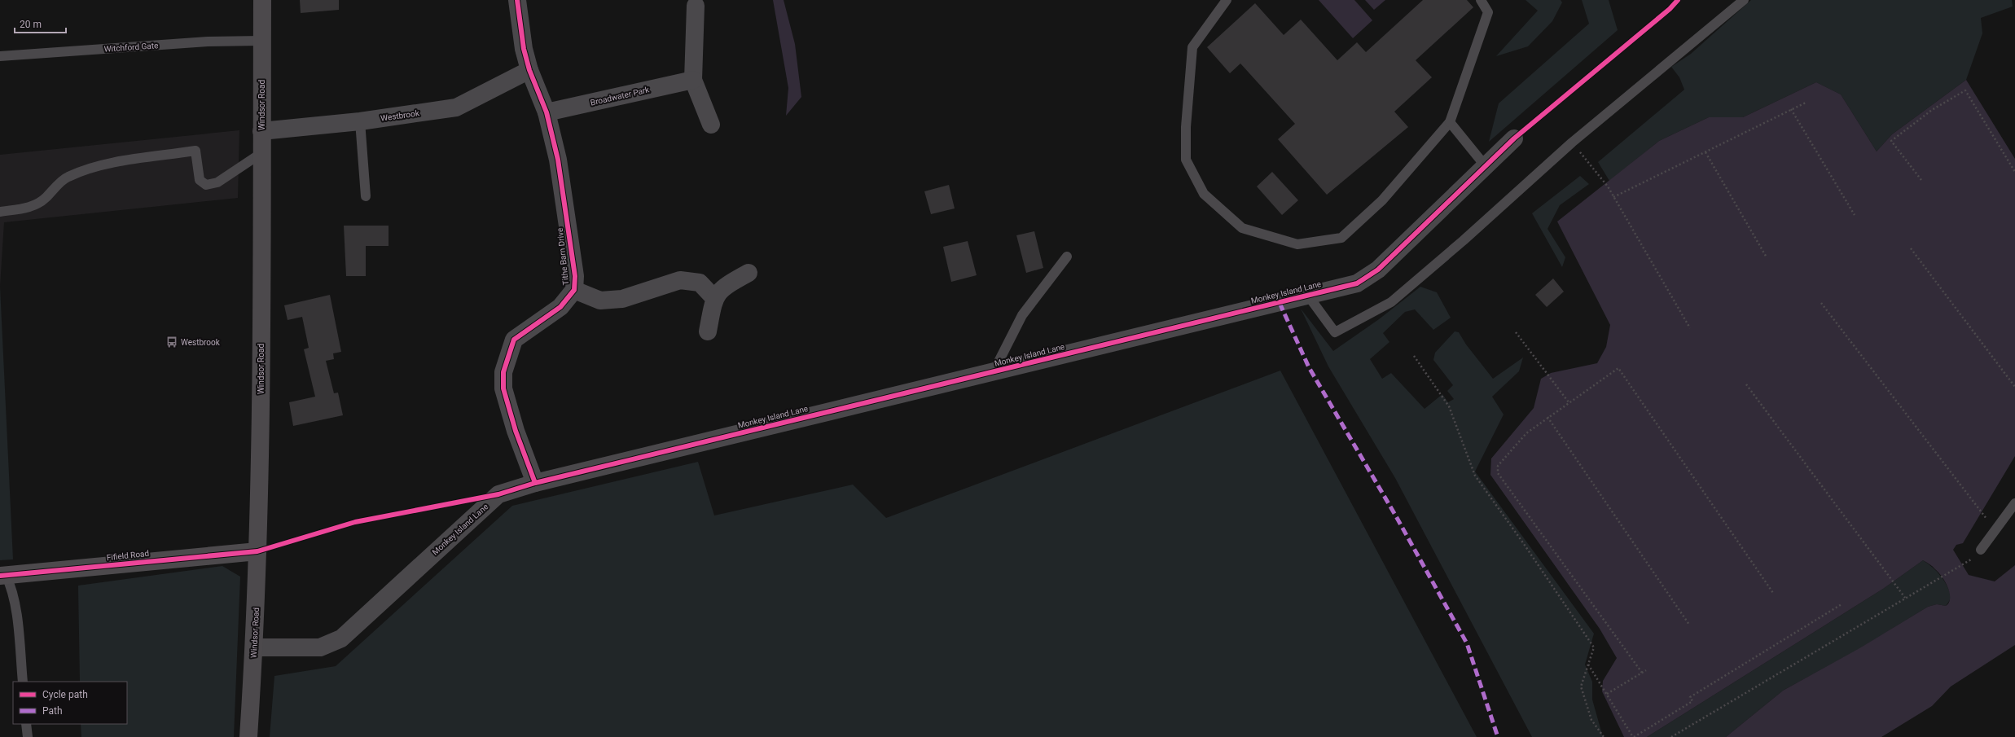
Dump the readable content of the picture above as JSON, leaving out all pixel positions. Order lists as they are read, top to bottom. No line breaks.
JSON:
{"streets":{"main road":["Windsor Road"],"street":["Broadwater Park","Westbrook","Tithe Barn Drive","Monkey Island Lane","Fifield Road"],"lane":["Witchford Gate"]},"crossings":[["Witchford Gate","Windsor Road"],["Broadwater Park","Tithe Barn Drive"],["Windsor Road","Westbrook"],["Windsor Road","Monkey Island Lane"],["Windsor Road","Fifield Road"],["Westbrook","Tithe Barn Drive"],["Tithe Barn Drive","Monkey Island Lane"]],"places":{"bus stop":["Westbrook"]},"legend":["Cycle path","Path"],"scale_bar":"20 m"}
